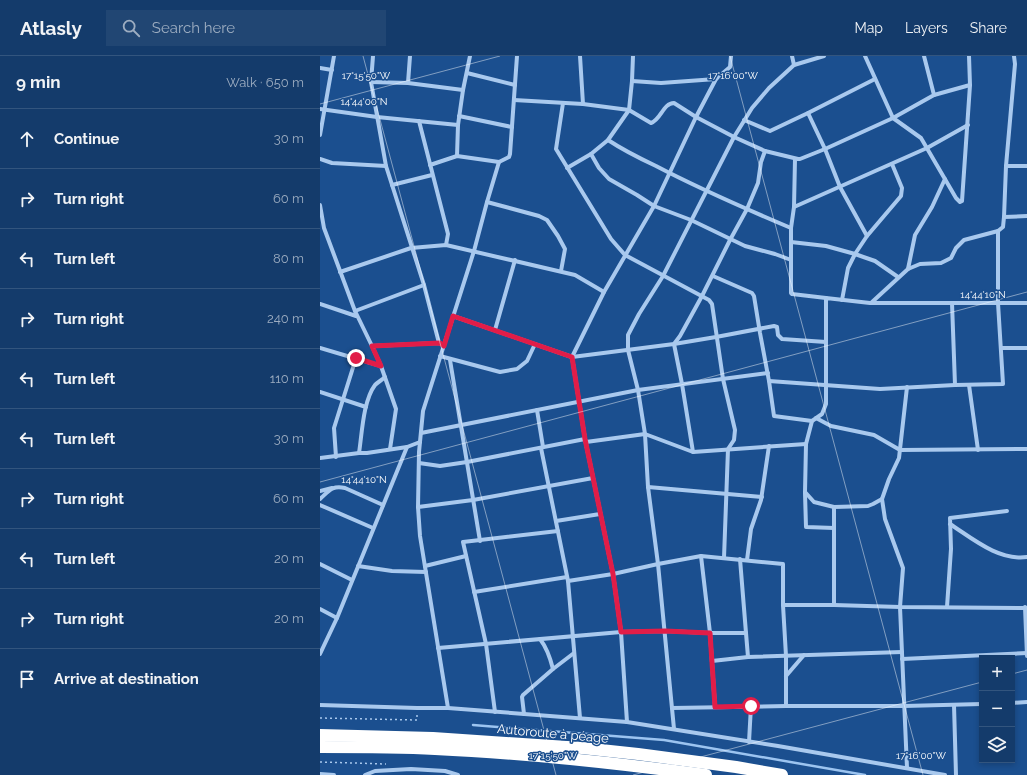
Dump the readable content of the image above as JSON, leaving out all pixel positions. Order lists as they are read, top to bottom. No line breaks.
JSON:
{"streets":{"highway":["Autoroute à péage"]},"page":{"header":"Atlasly","search":"Search here","nav":["Map","Layers","Share"],"heading":["9 min","Walk · 650 m"],"list":[["Continue","30 m"],["Turn right","60 m"],["Turn left","80 m"],["Turn right","240 m"],["Turn left","110 m"],["Turn left","30 m"],["Turn right","60 m"],["Turn left","20 m"],["Turn right","20 m"],"Arrive at destination"],"map_buttons":["+","−"]},"coordinates":["17°15'50\"W","17°16'00\"W","14°44'00\"N","14°44'10\"N"]}
